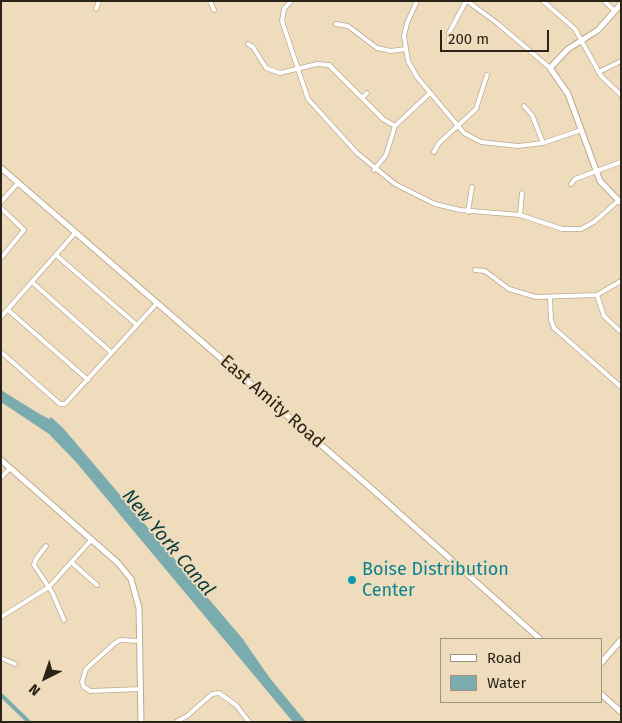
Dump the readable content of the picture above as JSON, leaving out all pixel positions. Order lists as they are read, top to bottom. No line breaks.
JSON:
{"streets":{"street":["East Amity Road"]},"water":["New York Canal"],"places":["Boise Distribution Center"],"legend":["Road","Water"],"scale_bar":"200 m","north":"bottom left"}
